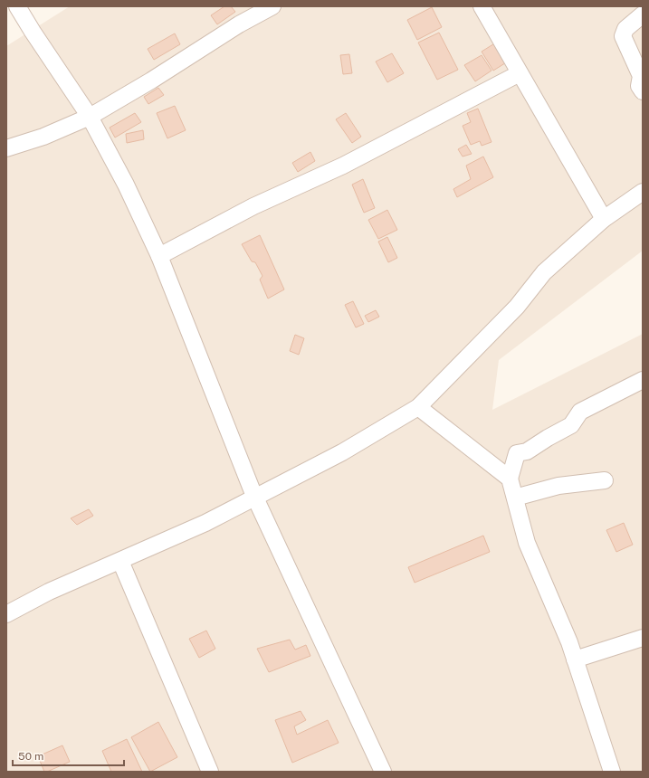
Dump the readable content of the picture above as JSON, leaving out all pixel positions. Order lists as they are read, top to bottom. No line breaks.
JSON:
{"scale_bar":"50 m"}
